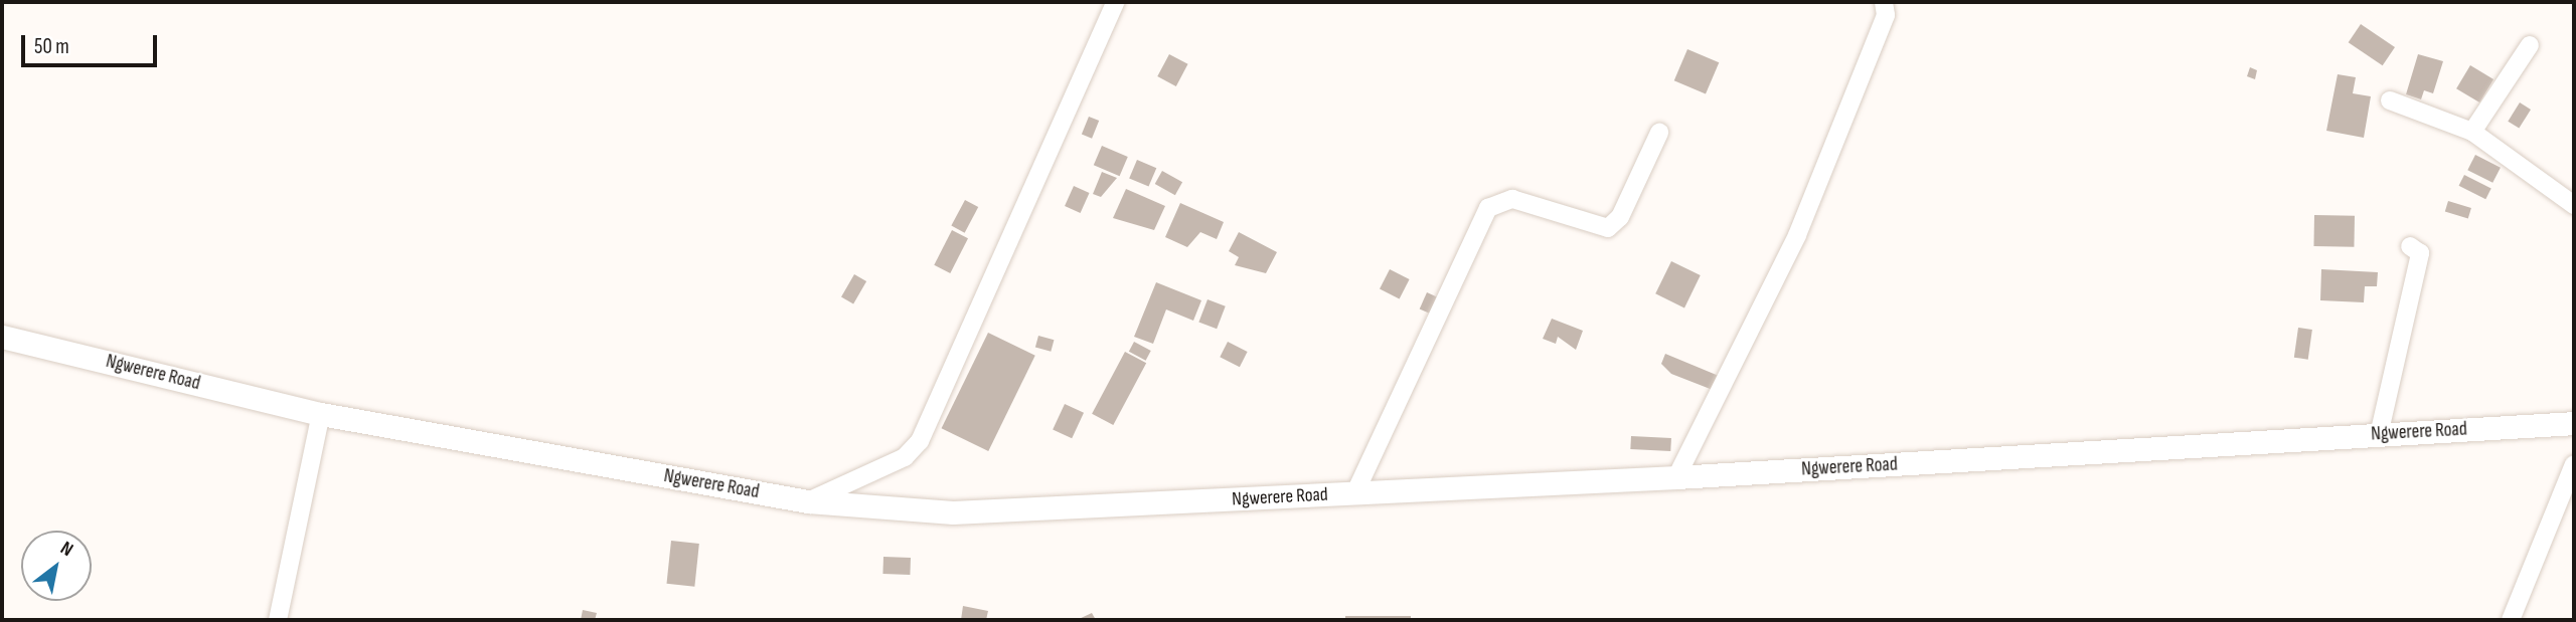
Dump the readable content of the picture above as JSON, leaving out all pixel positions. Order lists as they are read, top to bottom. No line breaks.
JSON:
{"streets":{"main road":["Ngwerere Road"]},"scale_bar":"50 m","north":"top right"}
